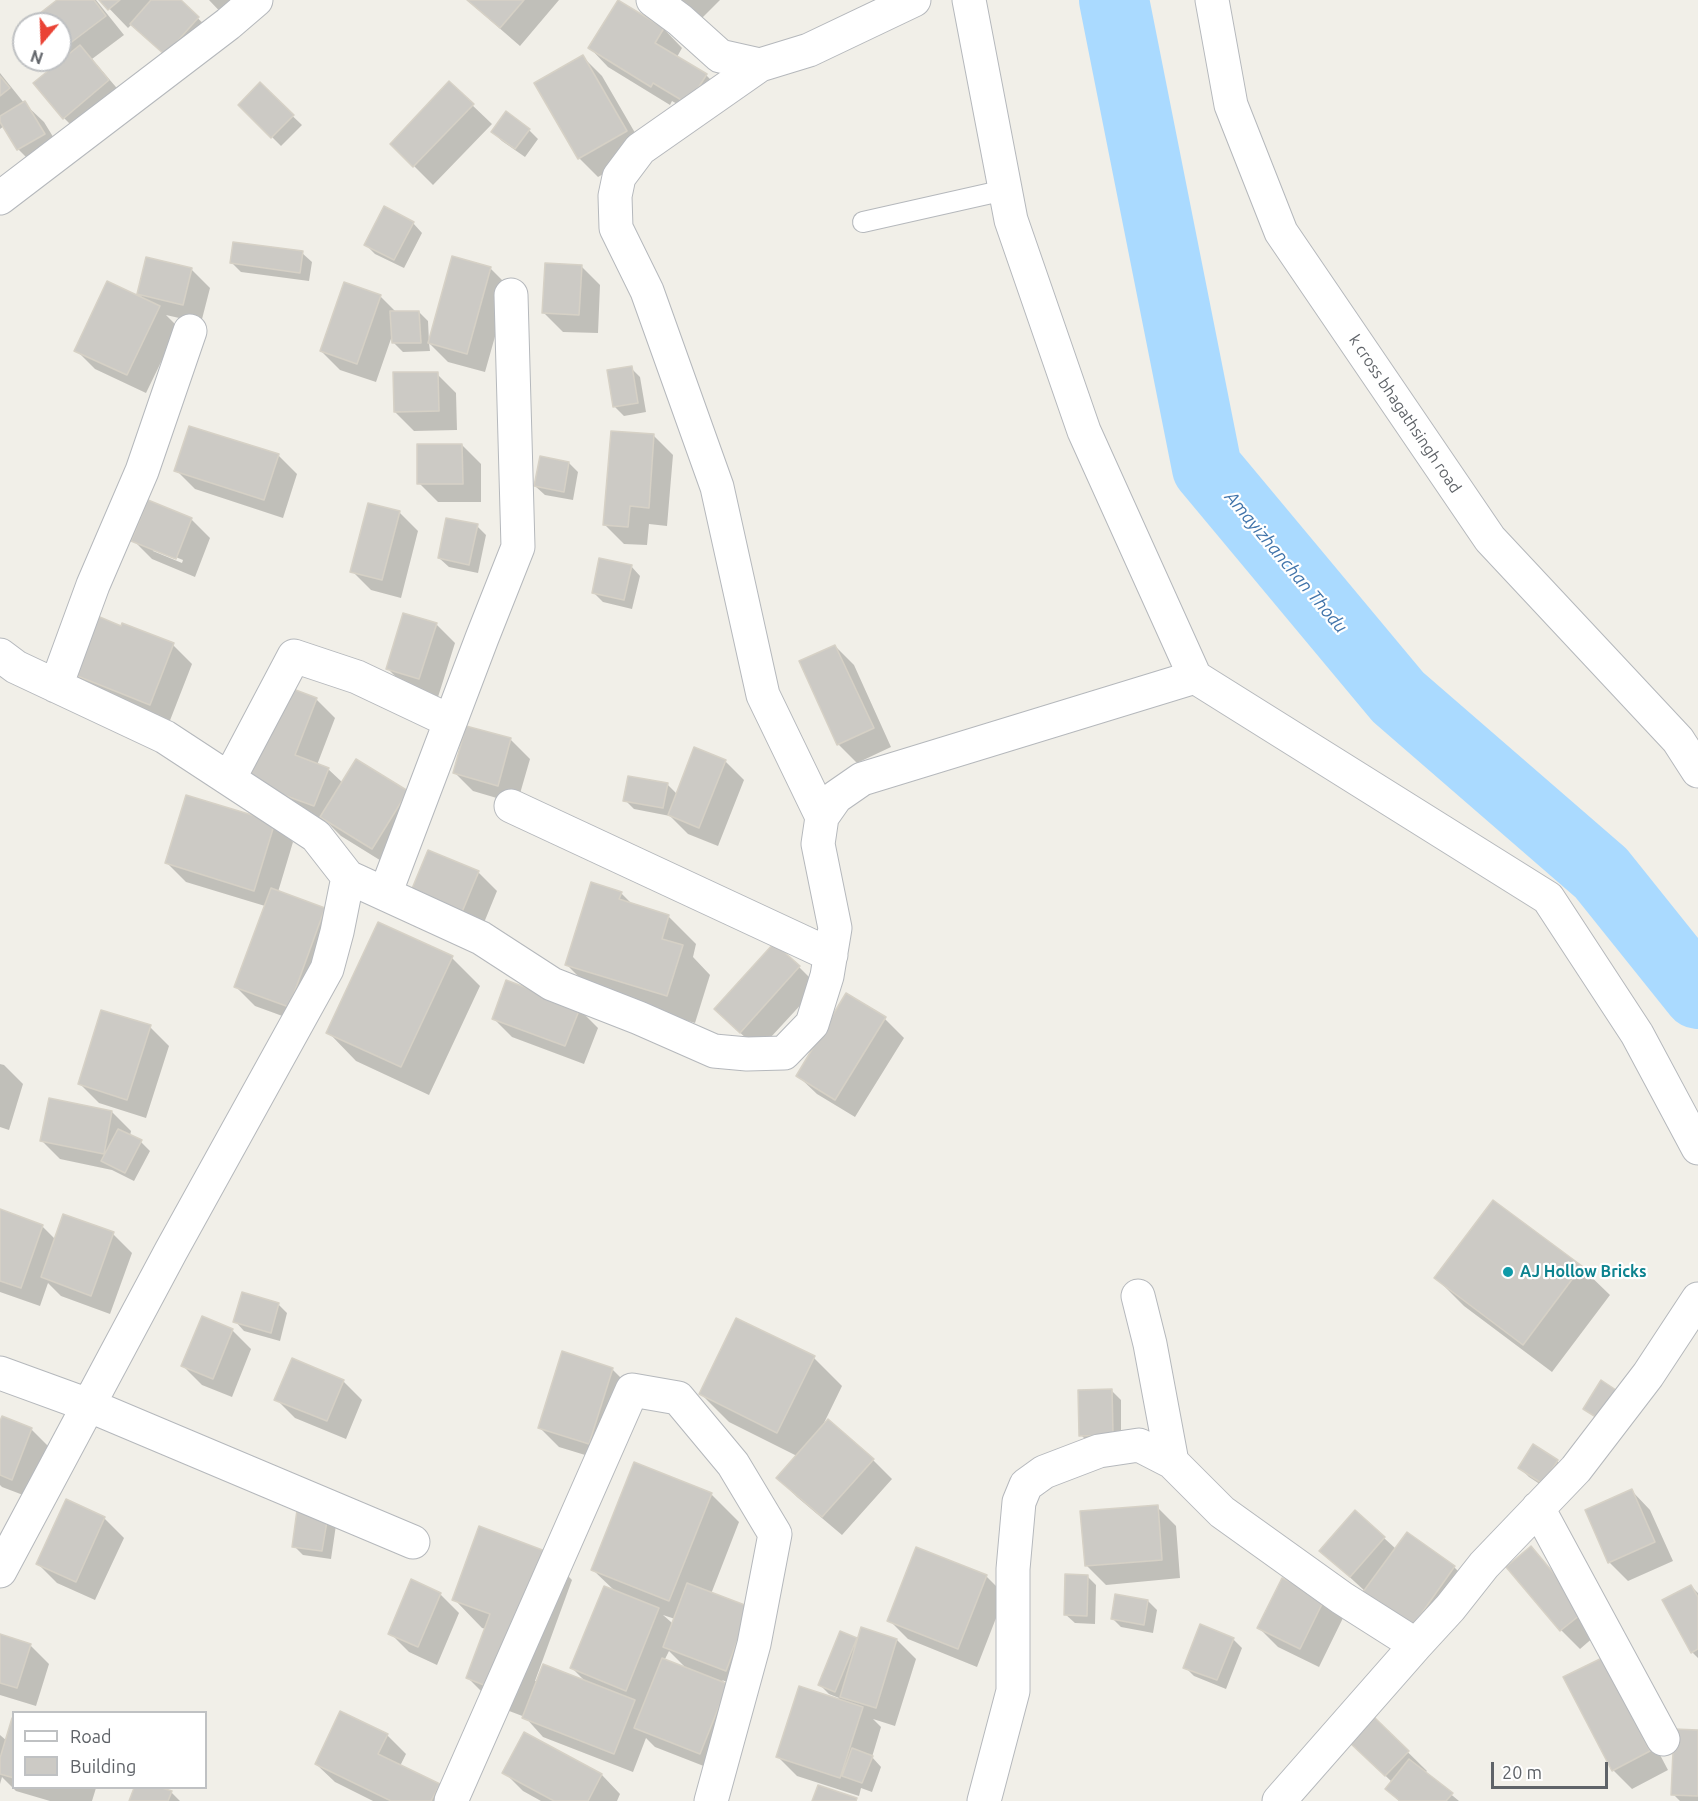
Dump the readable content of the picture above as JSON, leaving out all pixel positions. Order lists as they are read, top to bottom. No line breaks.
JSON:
{"streets":{"street":["k cross bhagathsingh road"]},"water":["Amayizhanchan Thodu"],"places":["AJ Hollow Bricks"],"legend":["Road","Building"],"scale_bar":"20 m","north":"bottom"}
